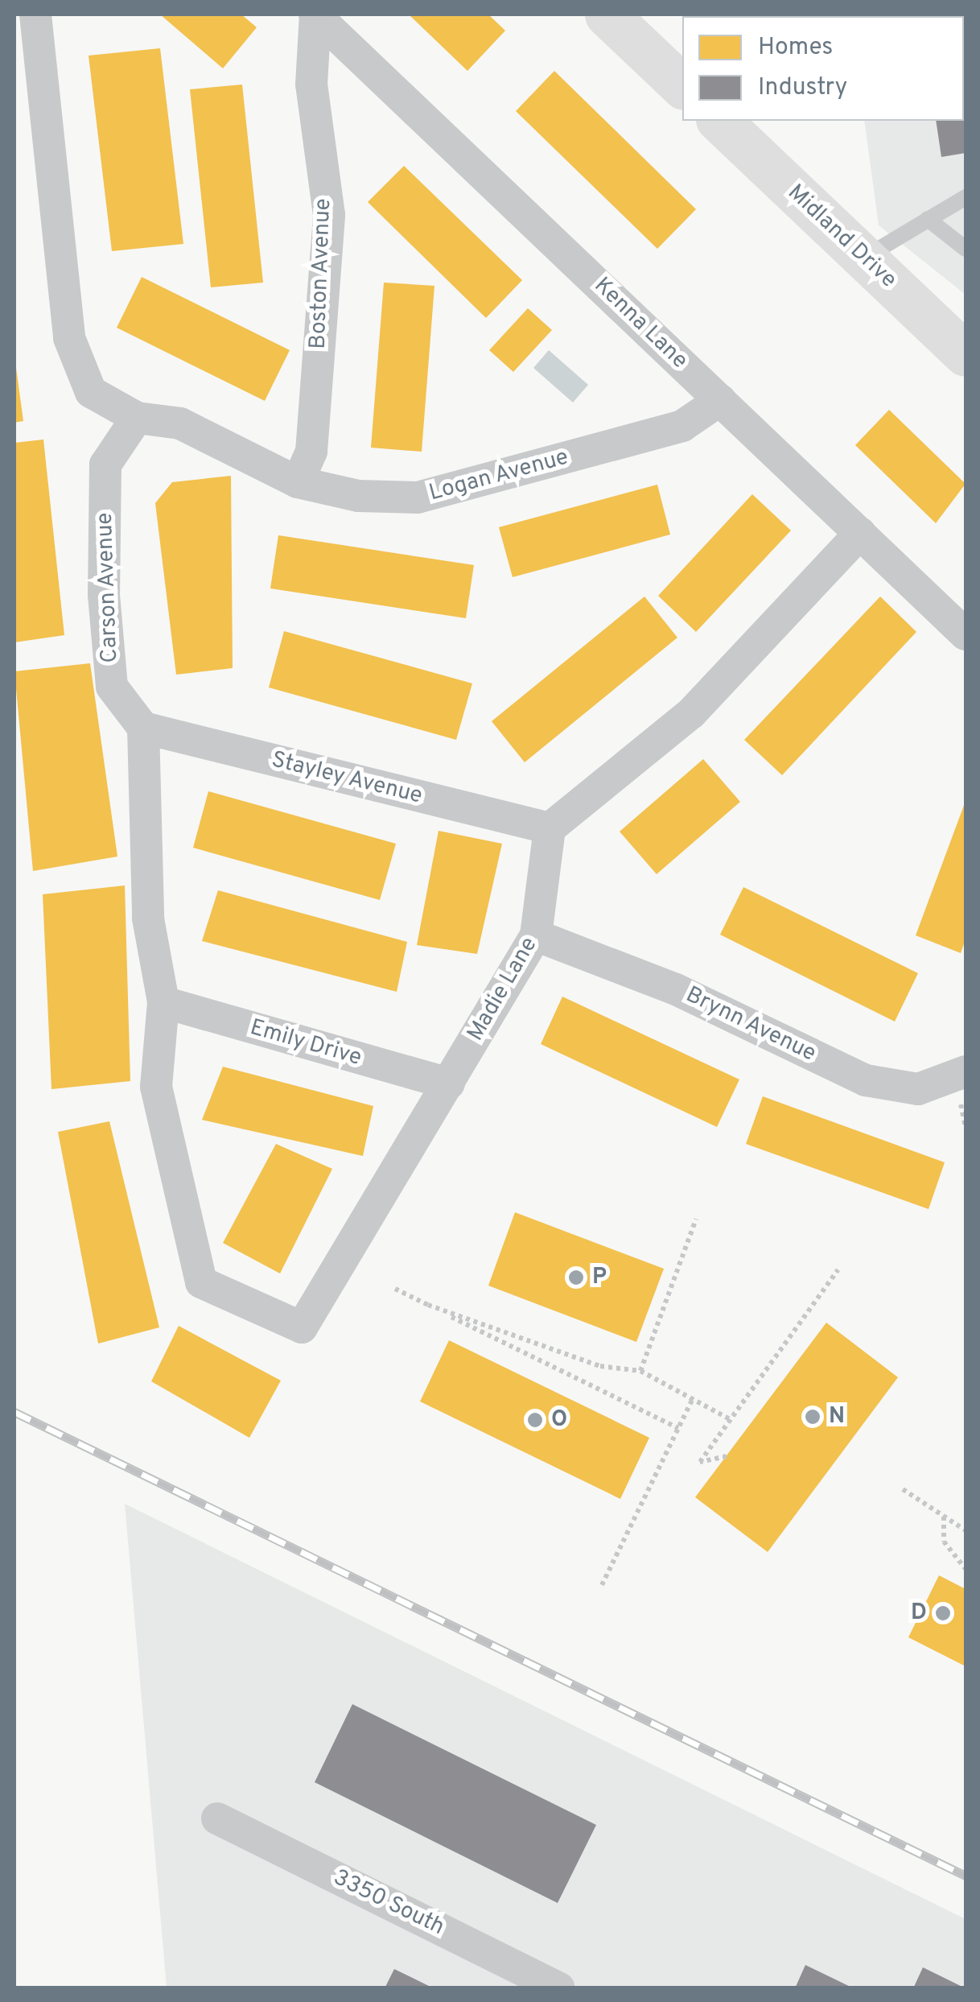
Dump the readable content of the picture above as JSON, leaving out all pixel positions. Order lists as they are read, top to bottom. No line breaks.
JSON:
{"streets":{"main road":["Midland Drive"],"street":["Boston Avenue","Kenna Lane","Logan Avenue","Carson Avenue","Stayley Avenue","Madie Lane","Brynn Avenue","Emily Drive","3350 South"]},"crossings":[["Boston Avenue","Kenna Lane"],["Boston Avenue","Logan Avenue"],["Kenna Lane","Logan Avenue"],["Logan Avenue","Carson Avenue"],["Carson Avenue","Stayley Avenue"],["Stayley Avenue","Madie Lane"],["Madie Lane","Brynn Avenue"],["Madie Lane","Emily Drive"]],"places":["P","N","O","D"],"legend":["Homes","Industry"]}
